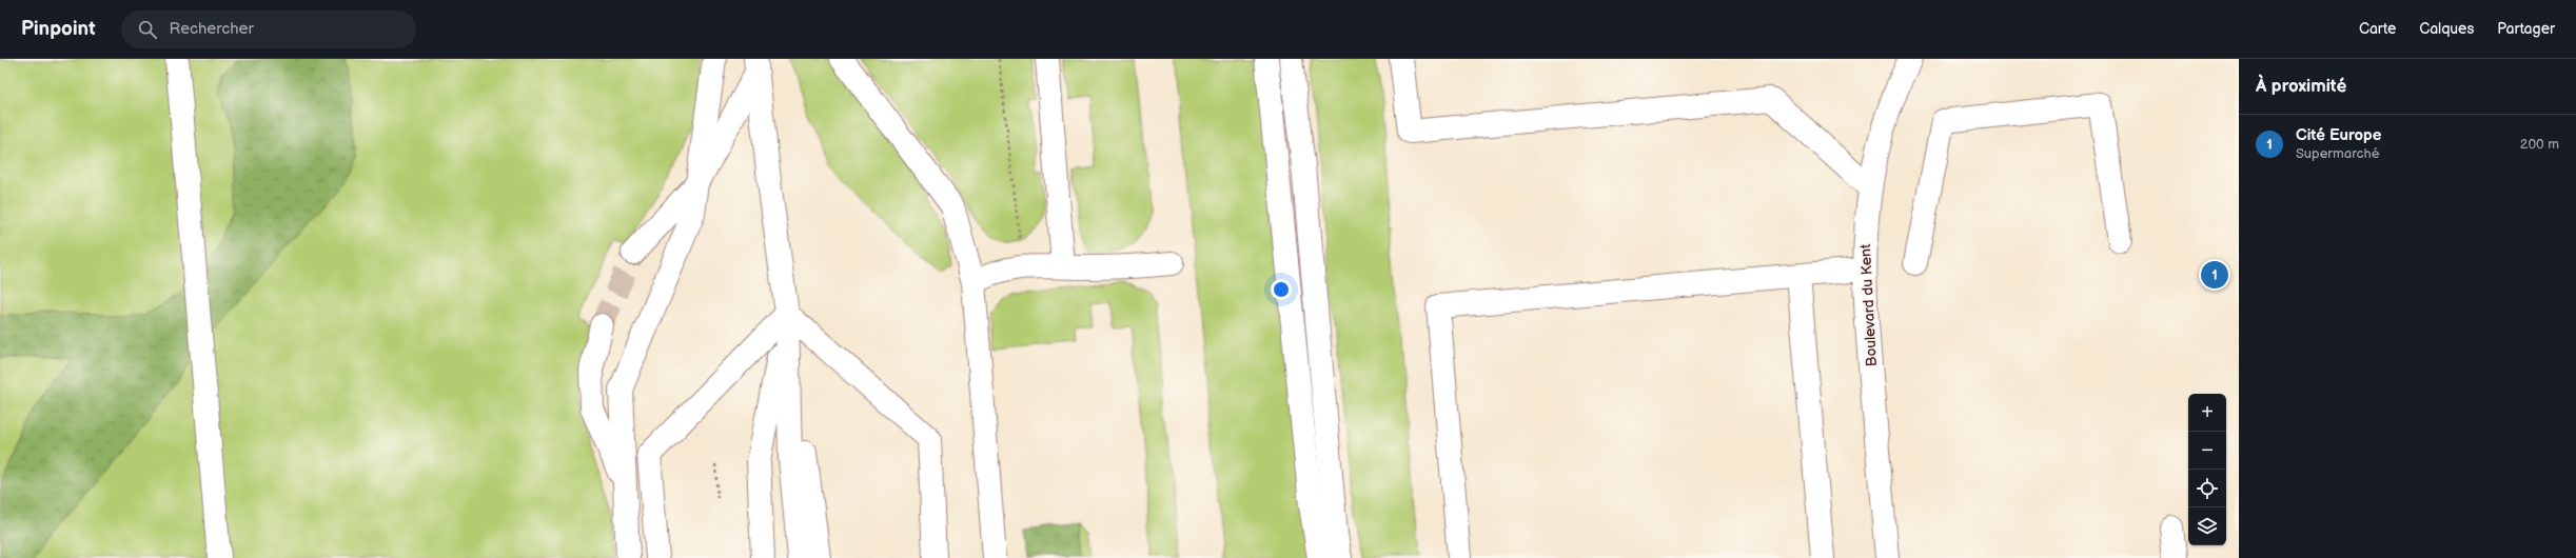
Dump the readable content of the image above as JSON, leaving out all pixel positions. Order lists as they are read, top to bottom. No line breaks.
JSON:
{"streets":{"street":["Boulevard du Kent"]},"page":{"header":"Pinpoint","search":"Rechercher","nav":["Carte","Calques","Partager"],"heading":"À proximité","list":[{"mark":"1","name":"Cité Europe","note":"Supermarché","value":"200 m"}],"pins":"1","map_buttons":["+","−"]}}
